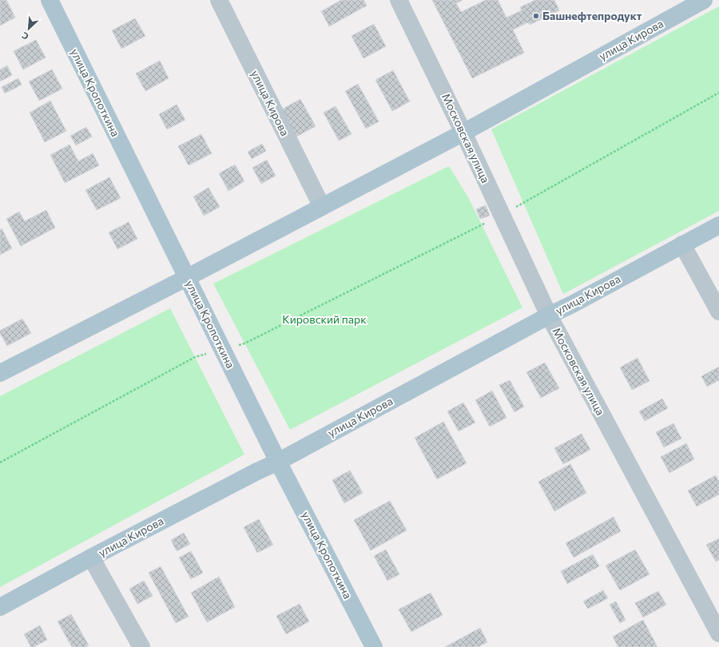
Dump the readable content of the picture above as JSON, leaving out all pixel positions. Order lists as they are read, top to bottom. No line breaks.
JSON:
{"streets":{"main road":["улица Кирова","улица Кропоткина"],"street":["Московская улица"]},"crossings":[["улица Кирова","улица Кропоткина"],["улица Кирова","Московская улица"]],"parks":["Кировский парк"],"places":["Башнефтепродукт"],"north":"bottom left"}
